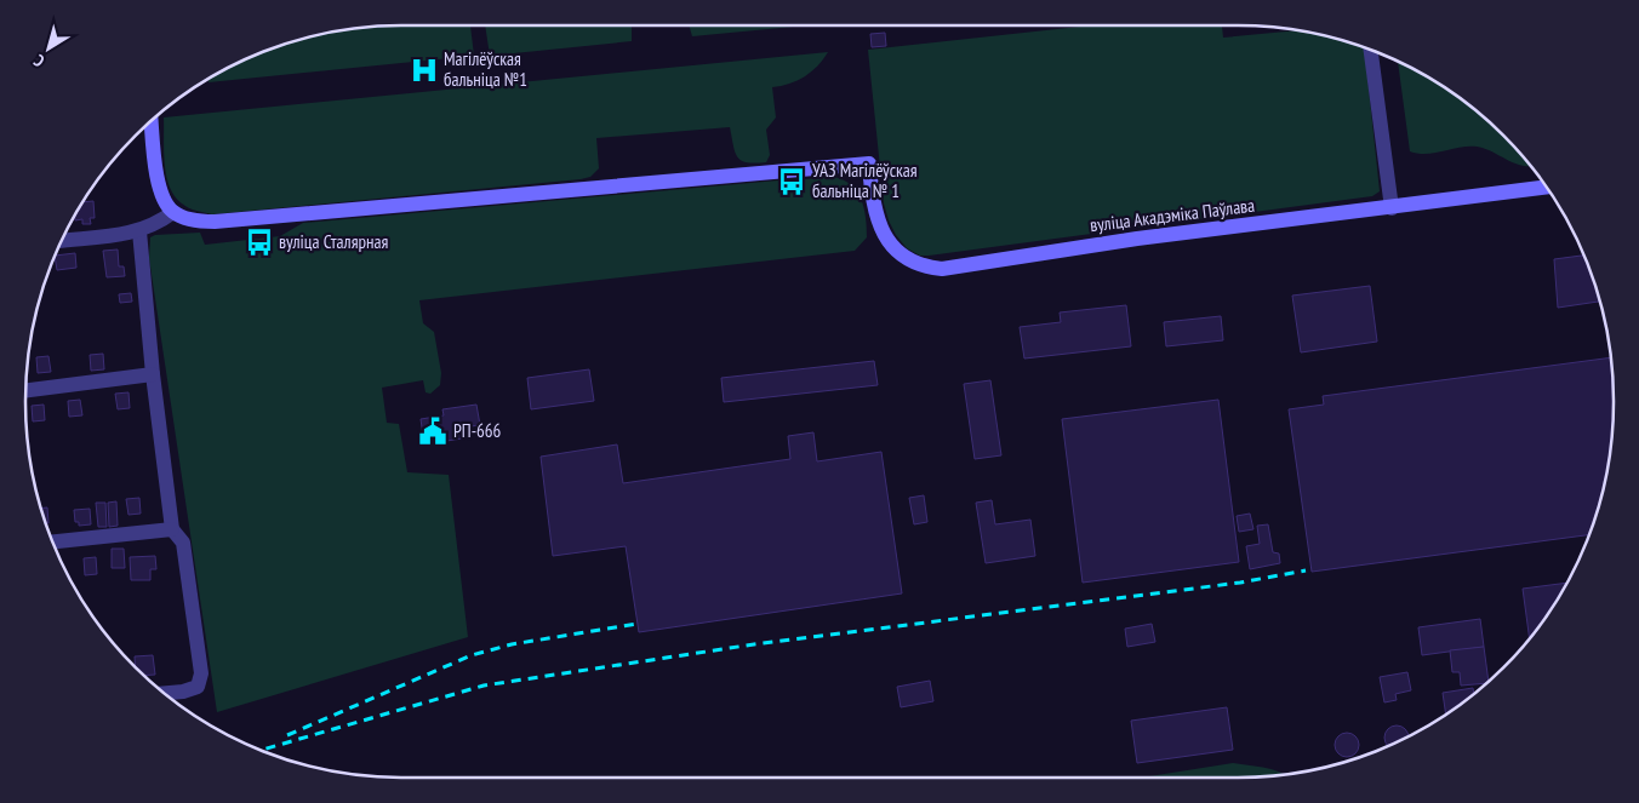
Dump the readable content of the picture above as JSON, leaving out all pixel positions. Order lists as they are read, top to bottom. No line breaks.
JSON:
{"streets":{"main road":["вуліца Акадэміка Паўлава"]},"places":{"hospital":["Магілёўская бальніца №1"],"bus stop":["УАЗ Магілёўская бальніца № 1","вуліца Сталярная"],"public building":["РП-666"]},"north":"bottom left"}
